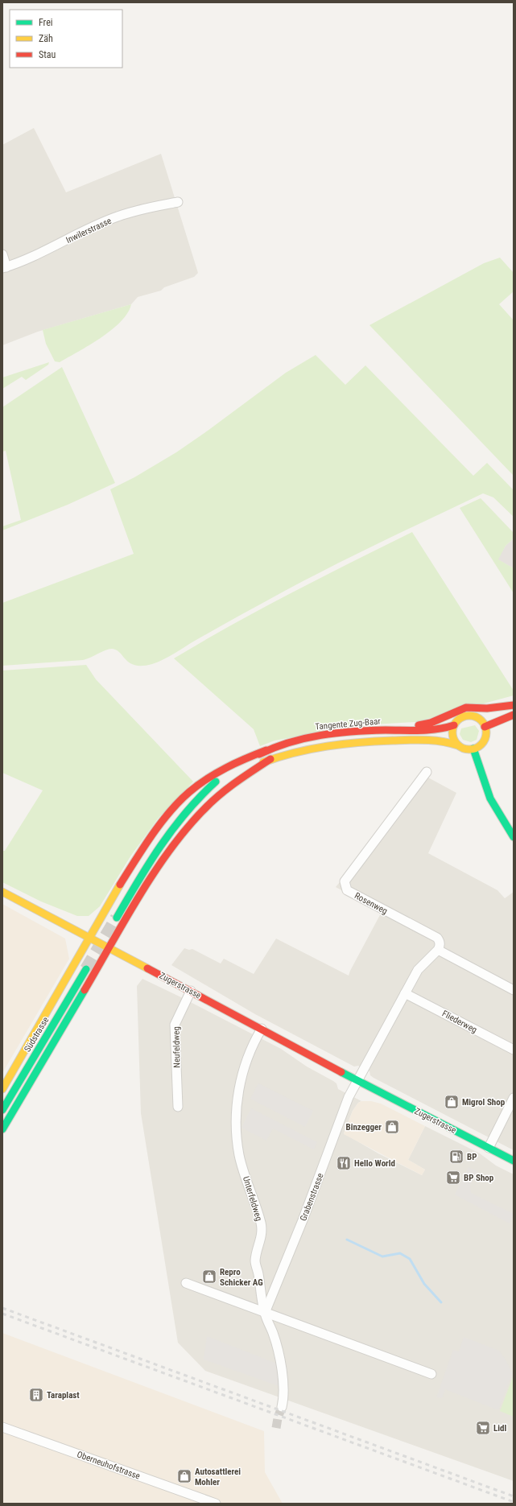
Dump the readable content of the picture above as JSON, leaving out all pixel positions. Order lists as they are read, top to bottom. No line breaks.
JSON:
{"streets":{"main road":["Tangente Zug-Baar","Zugerstrasse","Südstrasse"],"street":["Inwilerstrasse","Rosenweg","Fliederweg","Neufeldweg","Grabenstrasse","Unterfeldweg","Oberneuhofstrasse"]},"crossings":[["Zugerstrasse","Neufeldweg"],["Zugerstrasse","Grabenstrasse"],["Zugerstrasse","Unterfeldweg"],["Grabenstrasse","Unterfeldweg"]],"places":{"shop":["Migrol Shop","Binzegger","Repro Schicker AG","Autosattlerei Mohler"],"fuel station":["BP"],"restaurant":["Hello World"],"supermarket":["BP Shop","Lidl"],"building":["Taraplast"]},"legend":["Frei","Zäh","Stau"]}
